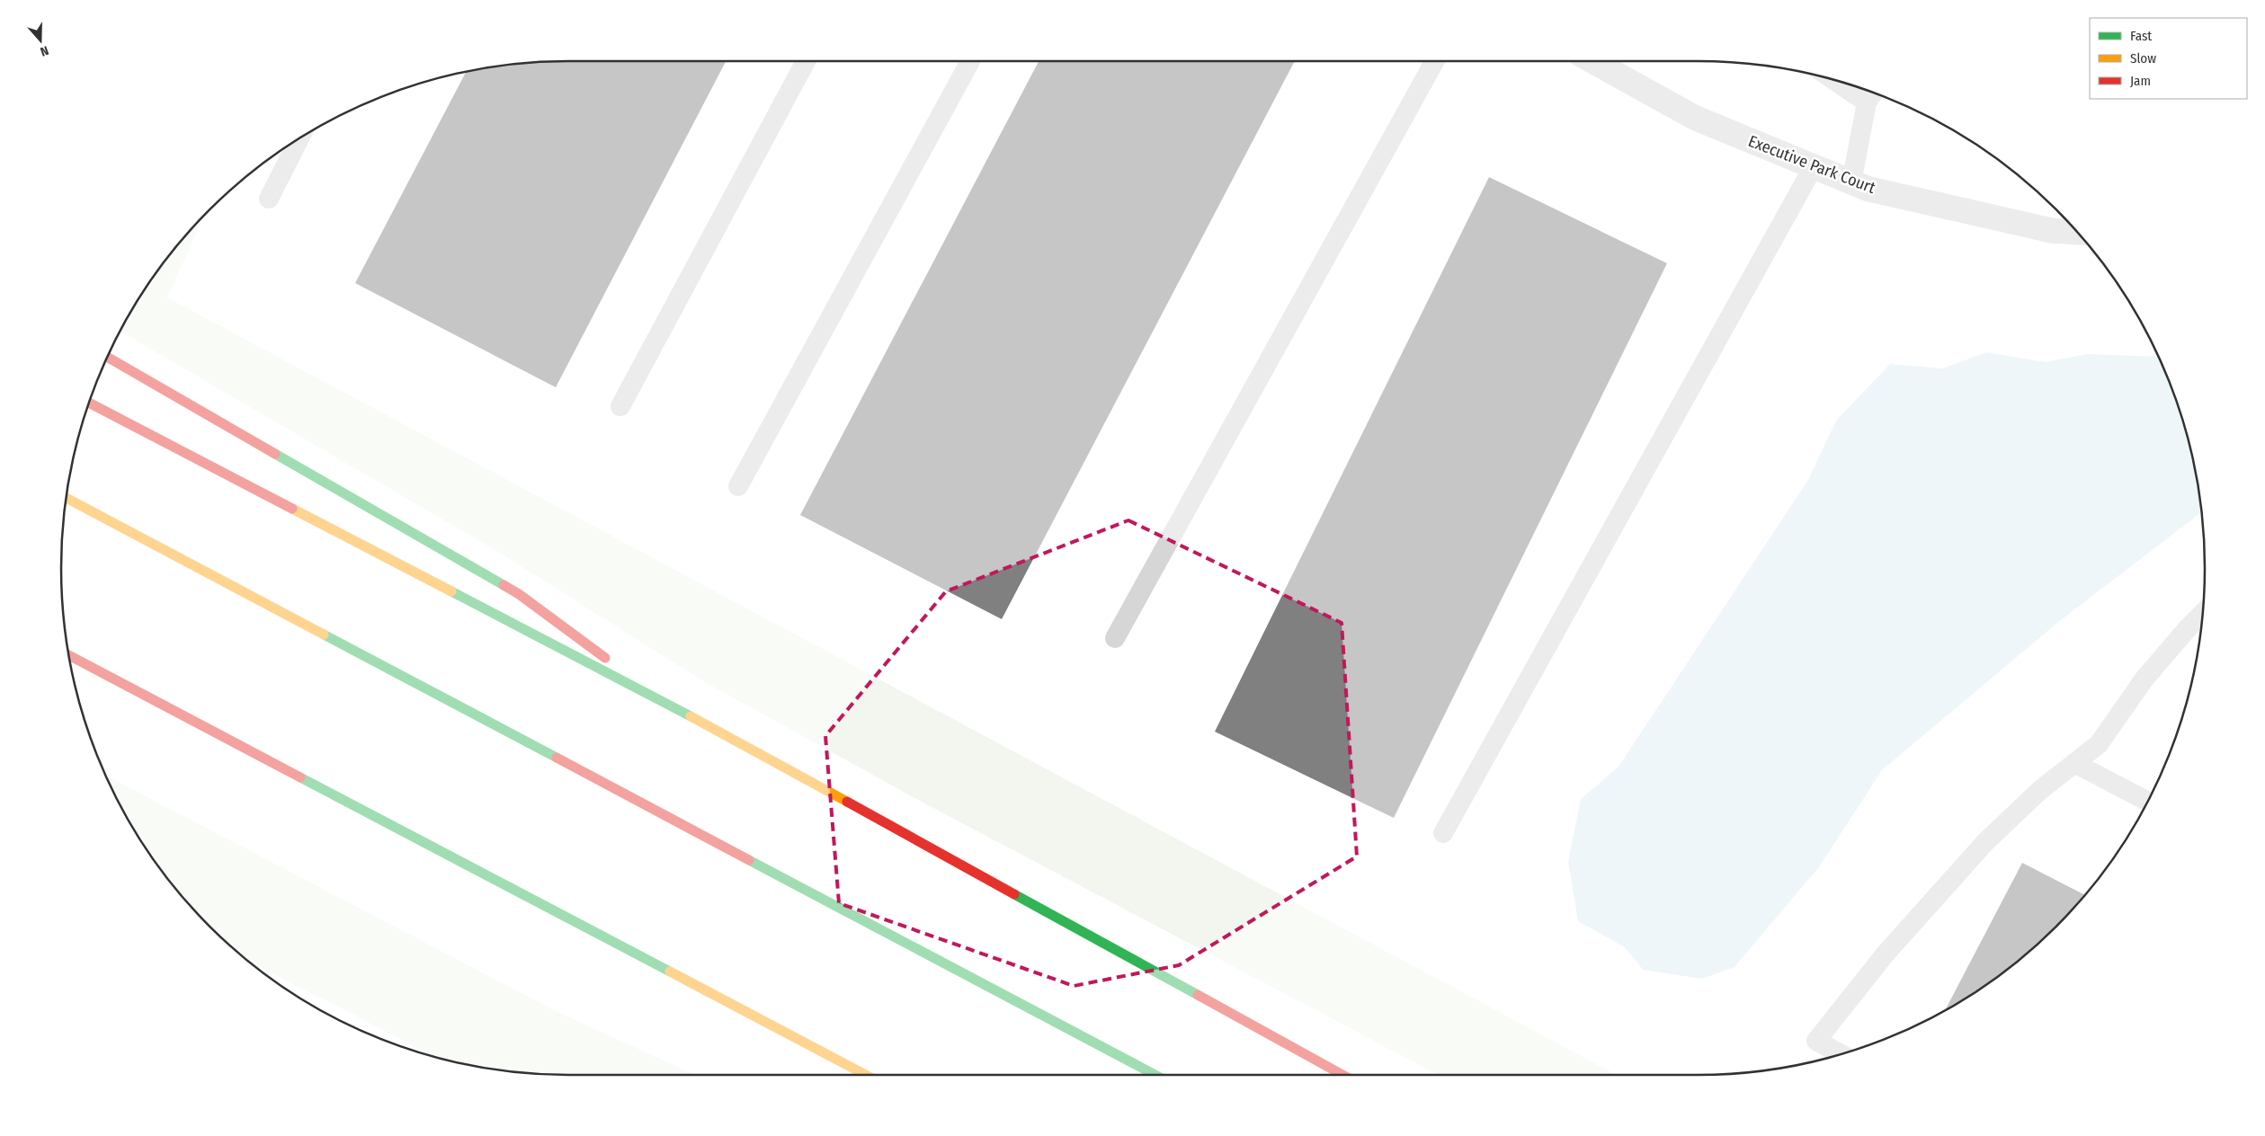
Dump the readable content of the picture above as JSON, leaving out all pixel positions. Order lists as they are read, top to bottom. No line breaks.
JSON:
{"streets":{"street":["Executive Park Court"]},"legend":["Fast","Slow","Jam"],"north":"bottom"}
